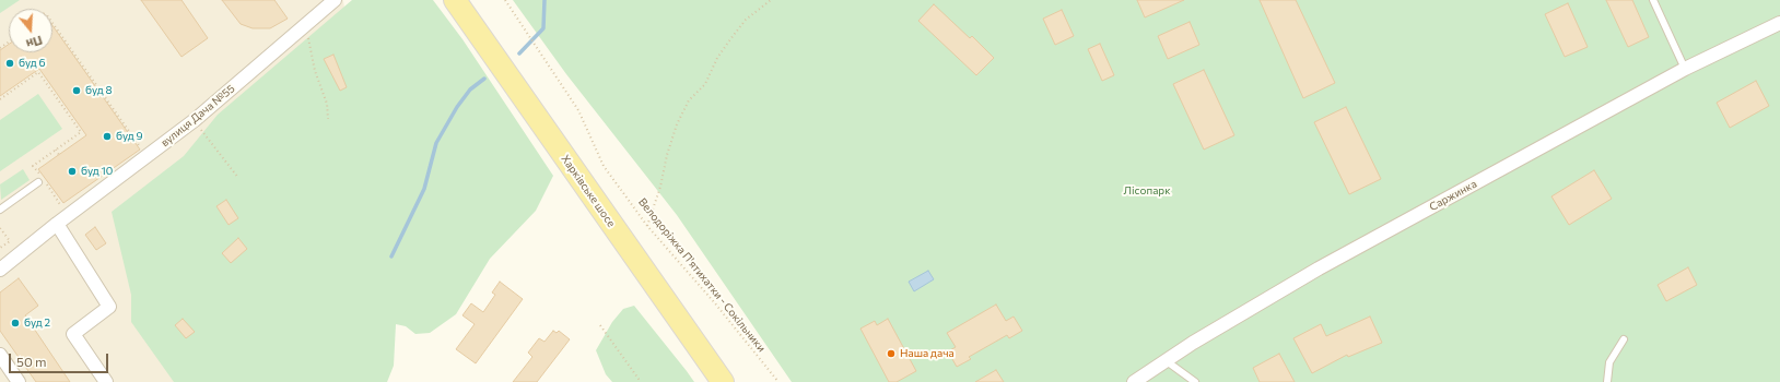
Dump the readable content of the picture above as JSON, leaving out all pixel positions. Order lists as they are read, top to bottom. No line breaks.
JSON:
{"streets":{"main road":["Харківське шосе"],"street":["вулиця Дача №55","Саржинка"],"path":["Велодоріжка П'ятихатки - Сокільники"]},"parks":["Лісопарк"],"places":["буд 6","буд 8","буд 9","буд 10","буд 2","Наша дача"],"scale_bar":"50 m","north":"bottom"}
